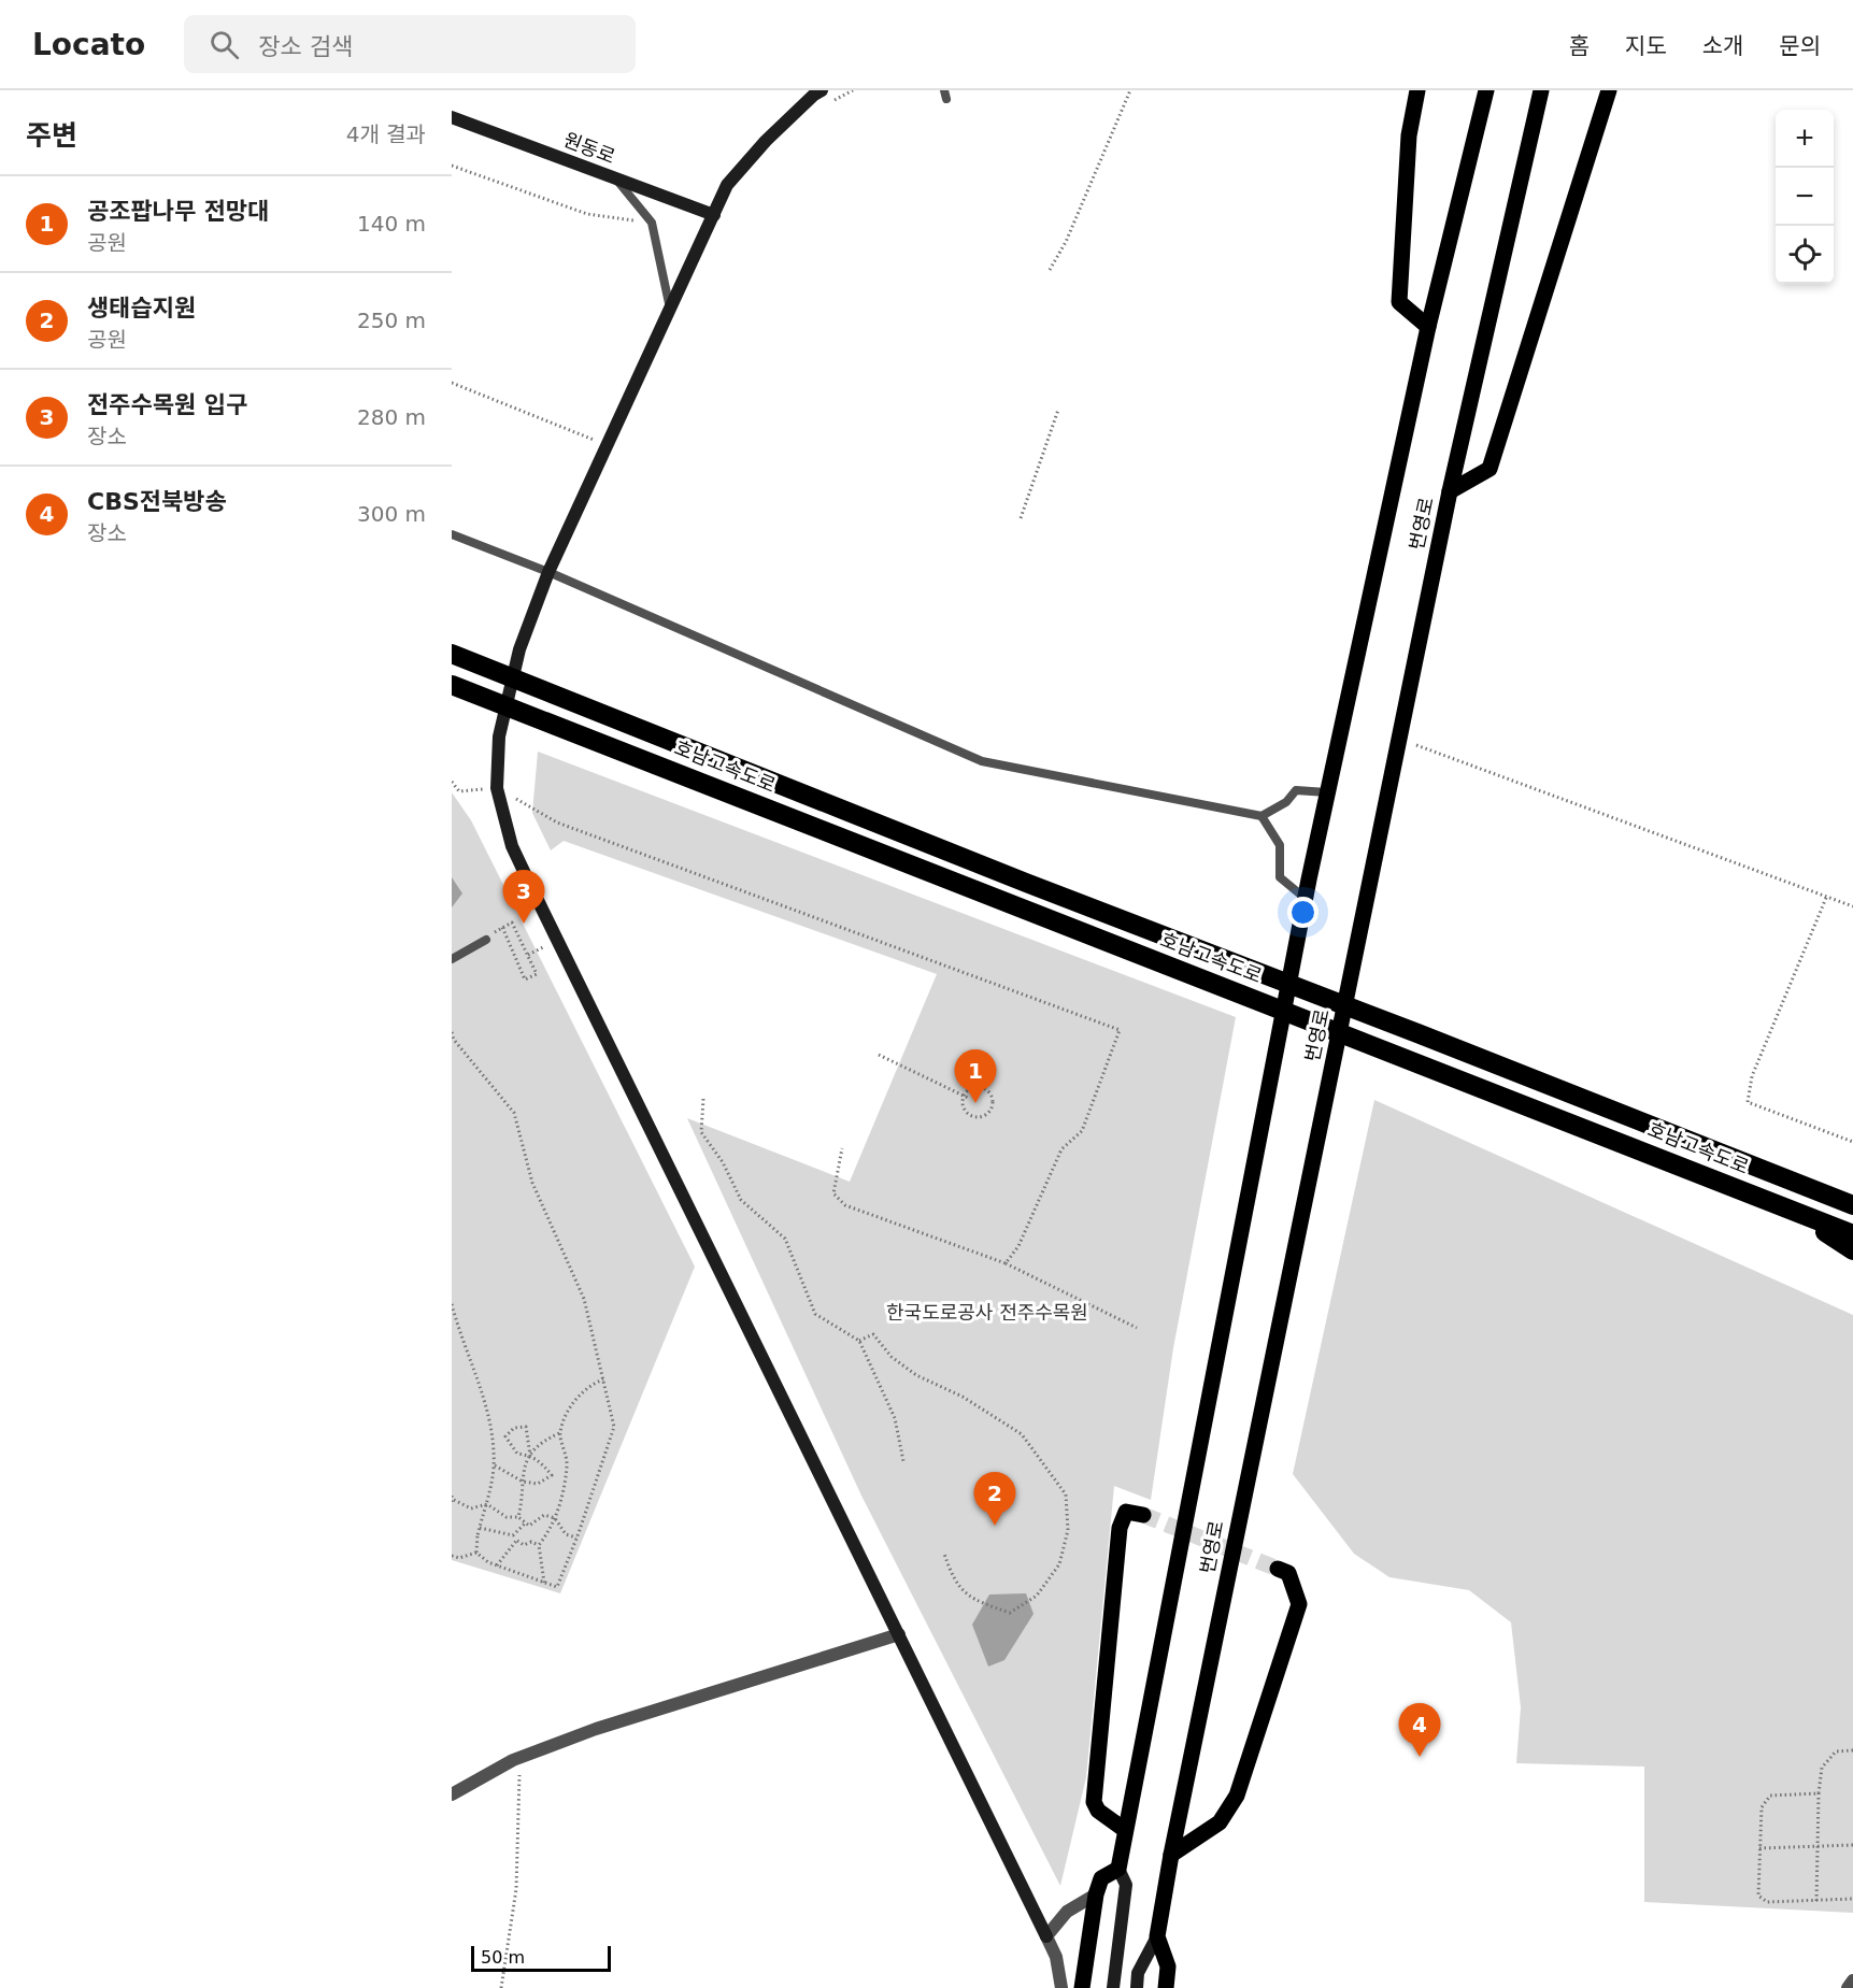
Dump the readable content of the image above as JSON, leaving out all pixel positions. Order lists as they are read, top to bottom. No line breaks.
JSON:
{"streets":{"highway":["호남고속도로"],"main road":["번영로"],"street":["원동로"]},"parks":["한국도로공사 전주수목원"],"scale_bar":"50 m","page":{"header":"Locato","search":"장소 검색","nav":["홈","지도","소개","문의"],"heading":["주변","4개 결과"],"map_buttons":["+","−"],"list":[{"mark":"1","name":"공조팝나무 전망대","note":"공원","value":"140 m"},{"mark":"2","name":"생태습지원","note":"공원","value":"250 m"},{"mark":"3","name":"전주수목원 입구","note":"장소","value":"280 m"},{"mark":"4","name":"CBS전북방송","note":"장소","value":"300 m"}],"pins":["3","1","2","4"],"scale":"50 m"}}
